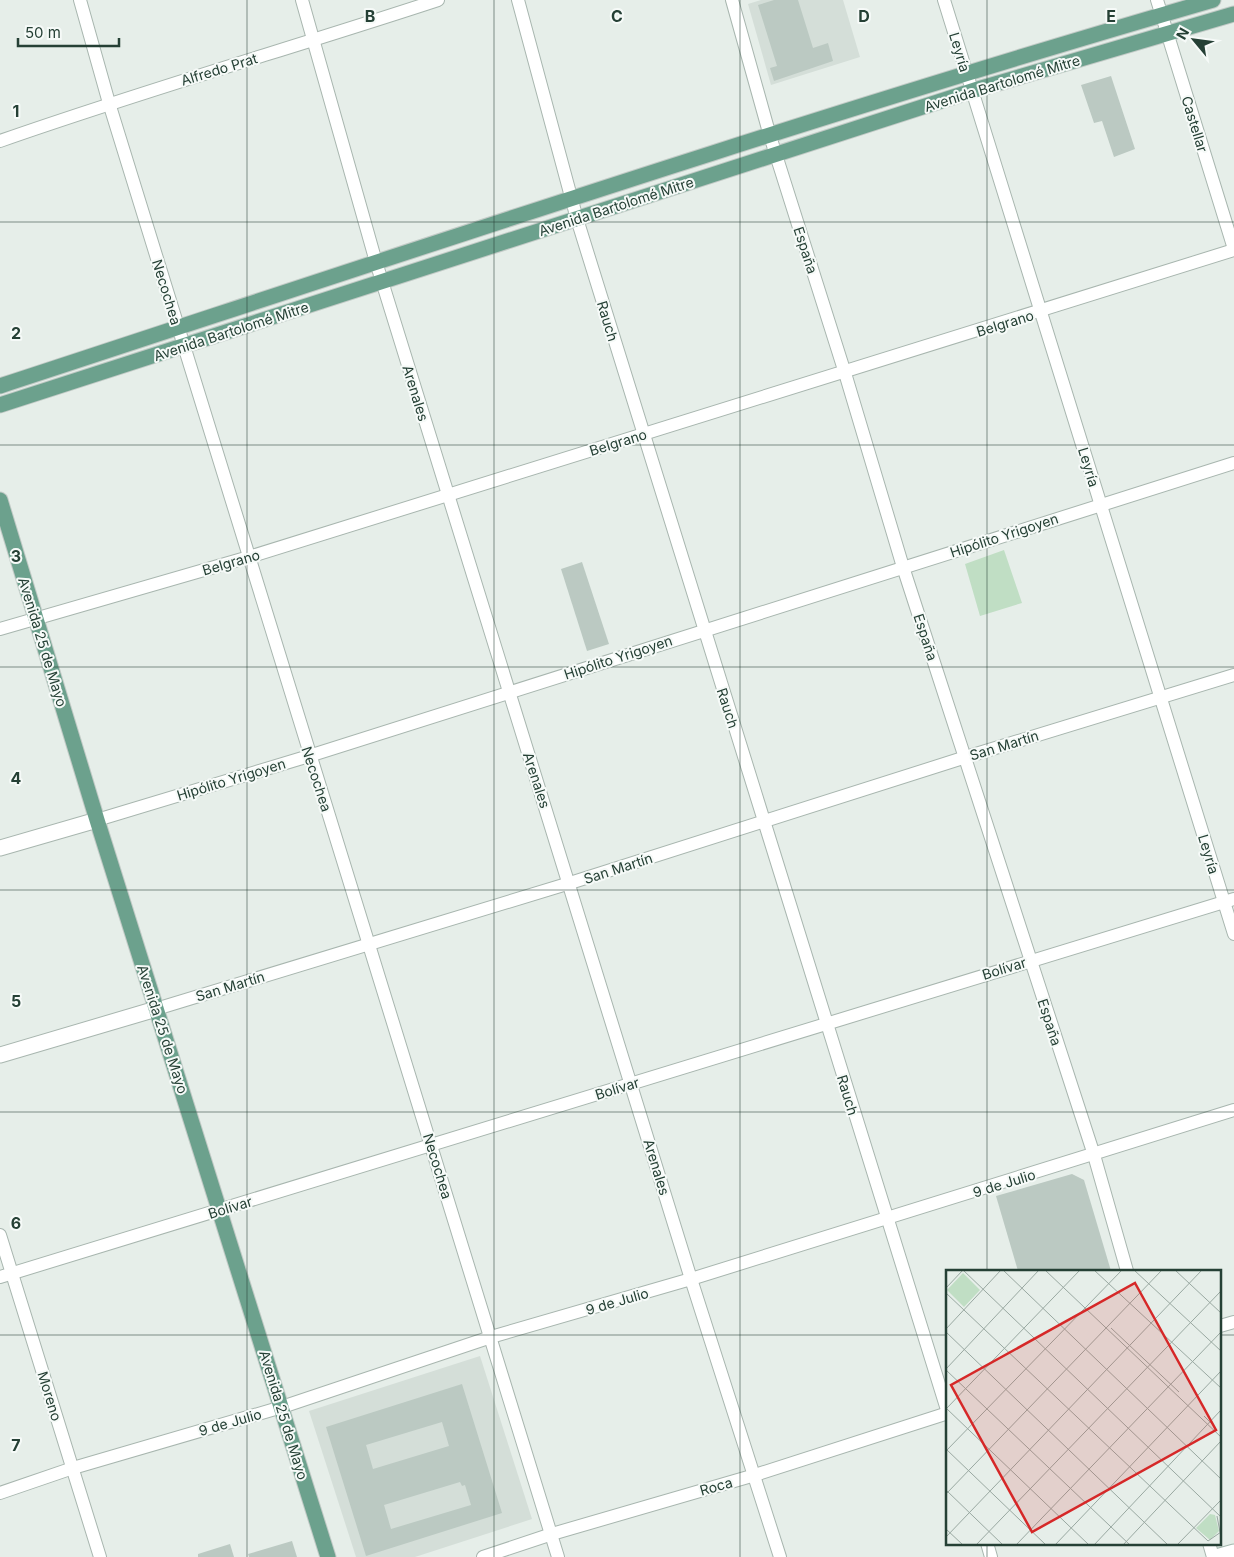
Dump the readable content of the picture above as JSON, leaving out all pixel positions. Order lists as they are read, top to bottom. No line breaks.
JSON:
{"streets":{"main road":["Avenida Bartolomé Mitre","Avenida 25 de Mayo"],"street":["Leyría","Alfredo Prat","Castellar","España","Necochea","Rauch","Belgrano","Arenales","Hipólito Yrigoyen","San Martín","Bolívar","9 de Julio","Moreno","Roca"]},"crossings":[["Leyría","Avenida Bartolomé Mitre"],["Leyría","Belgrano"],["Leyría","Hipólito Yrigoyen"],["Leyría","San Martín"],["Leyría","Bolívar"],["Alfredo Prat","Necochea"],["Alfredo Prat","Arenales"],["Avenida Bartolomé Mitre","Castellar"],["Avenida Bartolomé Mitre","España"],["Avenida Bartolomé Mitre","Necochea"],["Avenida Bartolomé Mitre","Rauch"],["Avenida Bartolomé Mitre","Arenales"],["Castellar","Belgrano"],["España","Belgrano"],["España","Hipólito Yrigoyen"],["España","San Martín"],["España","Bolívar"],["España","9 de Julio"],["Necochea","Belgrano"],["Necochea","Hipólito Yrigoyen"],["Necochea","San Martín"],["Necochea","Bolívar"],["Necochea","9 de Julio"],["Necochea","Roca"],["Rauch","Belgrano"],["Rauch","Hipólito Yrigoyen"],["Rauch","San Martín"],["Rauch","Bolívar"],["Rauch","9 de Julio"],["Belgrano","Arenales"],["Belgrano","Avenida 25 de Mayo"],["Arenales","Hipólito Yrigoyen"],["Arenales","San Martín"],["Arenales","Bolívar"],["Arenales","9 de Julio"],["Arenales","Roca"],["Hipólito Yrigoyen","Avenida 25 de Mayo"],["Avenida 25 de Mayo","San Martín"],["Avenida 25 de Mayo","Bolívar"],["Avenida 25 de Mayo","9 de Julio"],["Bolívar","Moreno"],["9 de Julio","Moreno"]],"scale_bar":"50 m","north":"top left","grid":{"columns":["B","C","D","E"],"rows":["1","2","3","4","5","6","7"]}}
